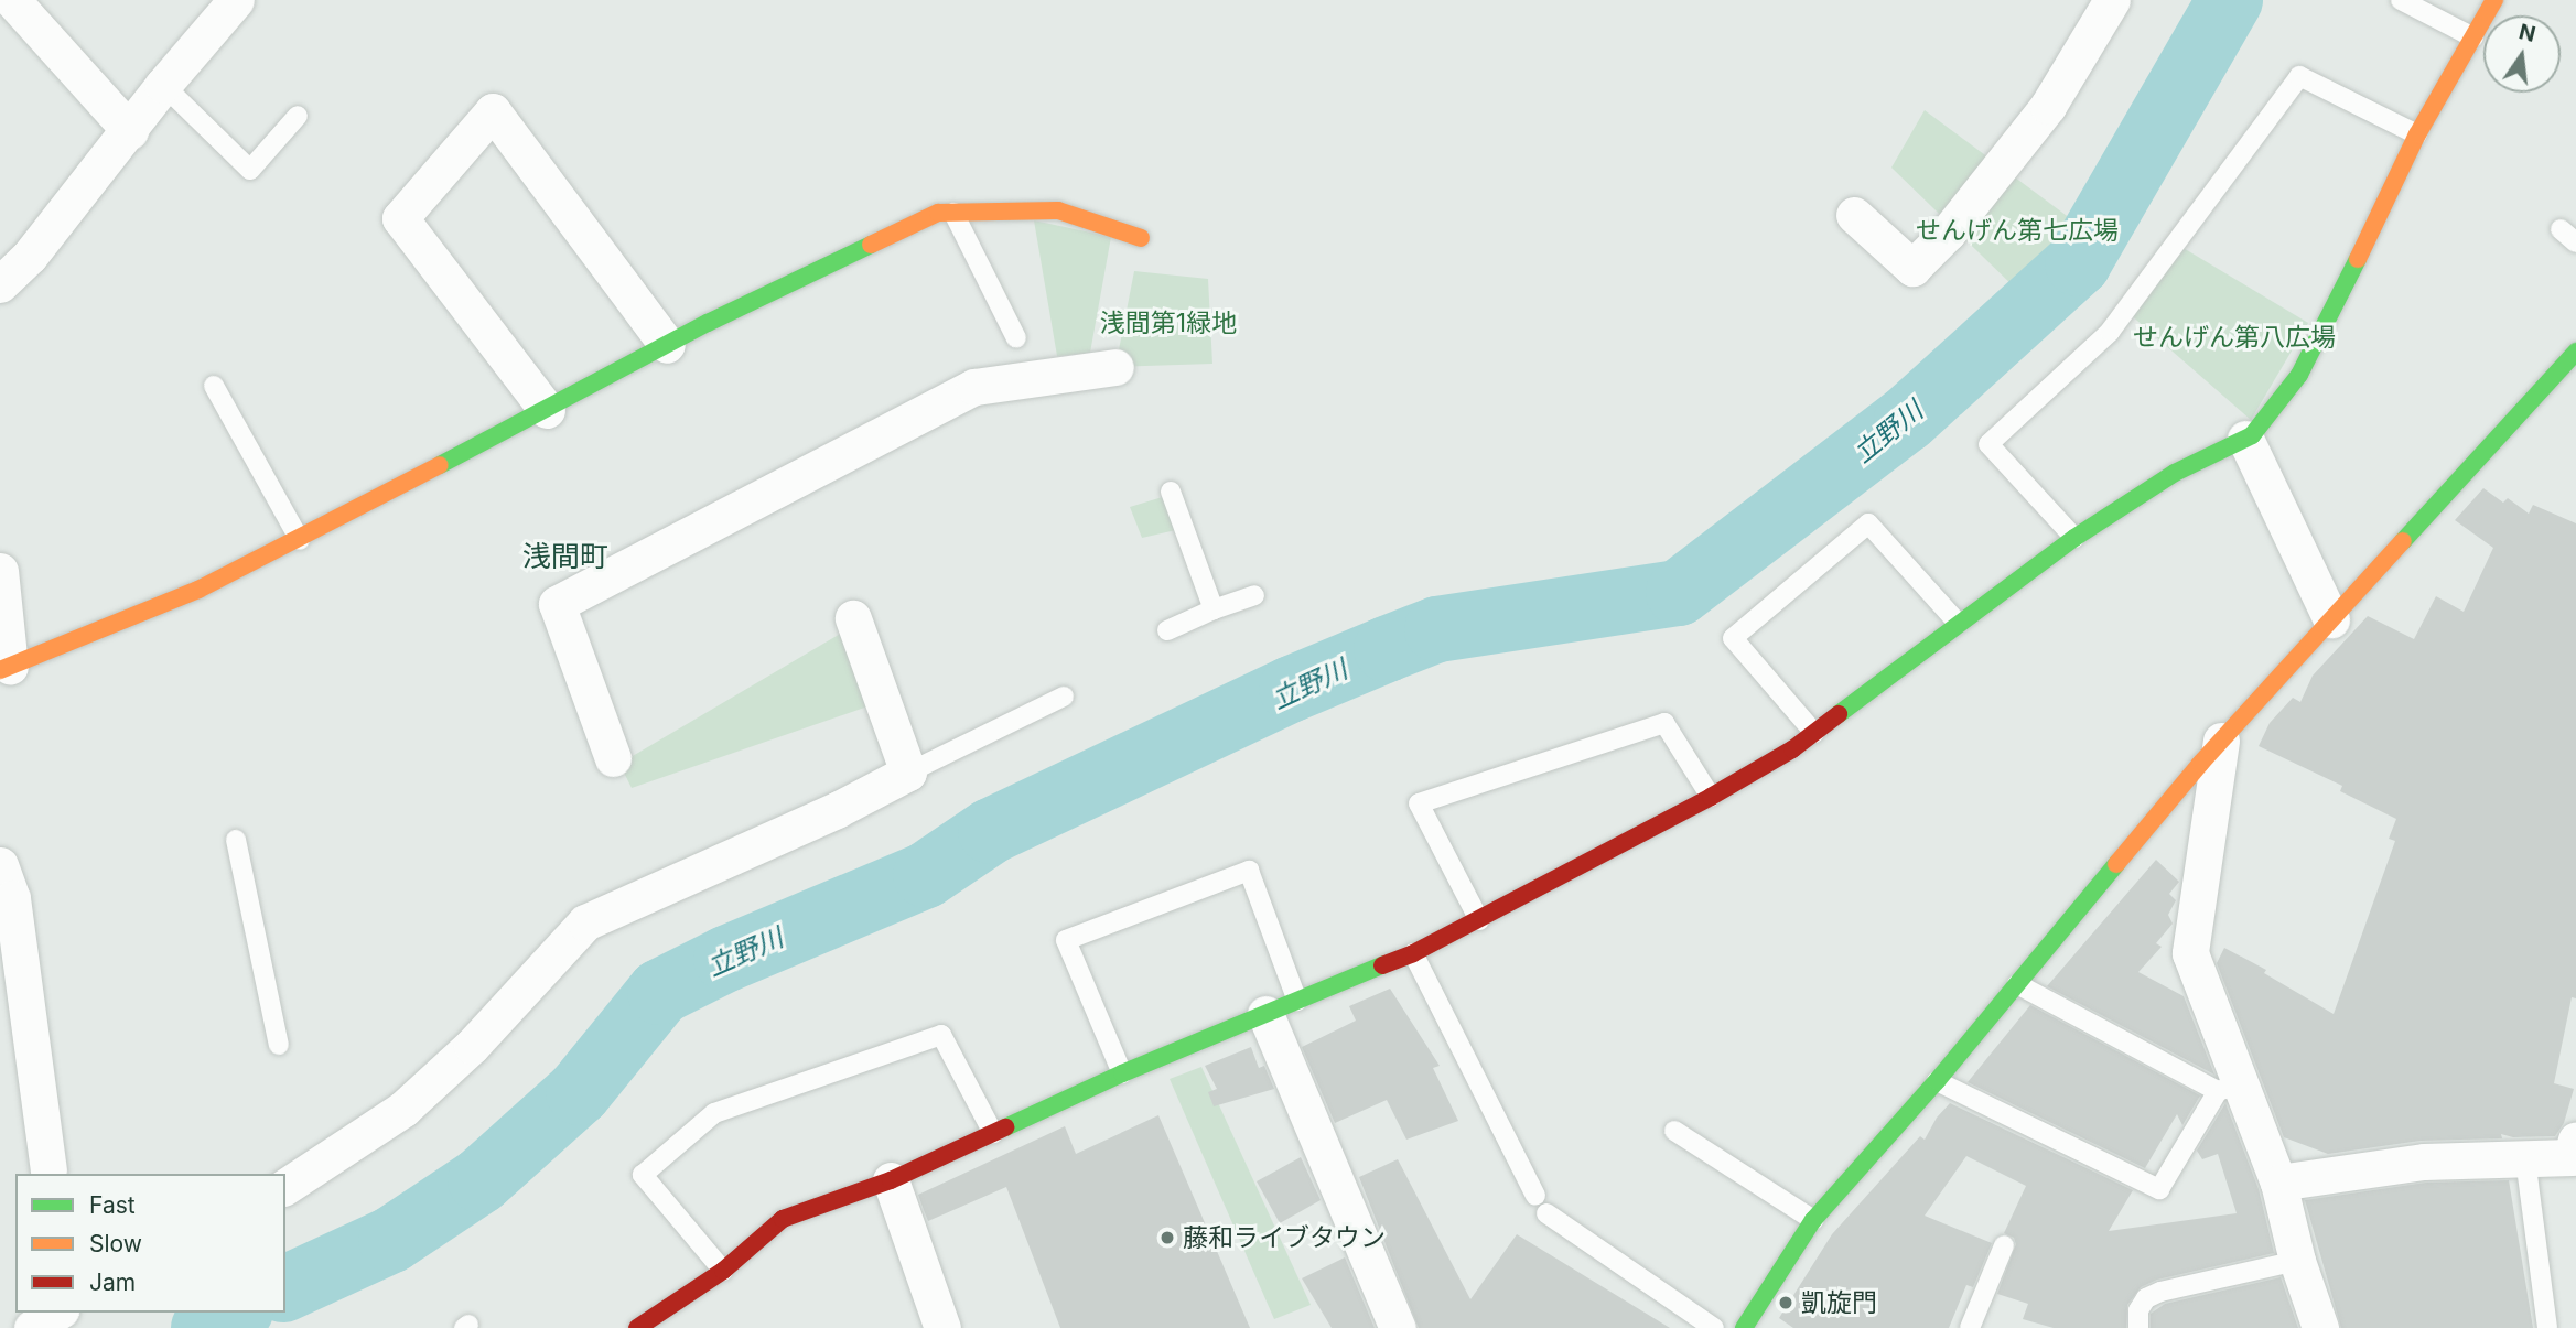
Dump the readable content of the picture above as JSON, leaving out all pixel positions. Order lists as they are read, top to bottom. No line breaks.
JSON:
{"districts":["浅間町"],"water":["立野川"],"parks":["せんげん第七広場","浅間第1緑地","せんげん第八広場"],"places":["藤和ライブタウン","凱旋門"],"legend":["Fast","Slow","Jam"],"north":"top"}
